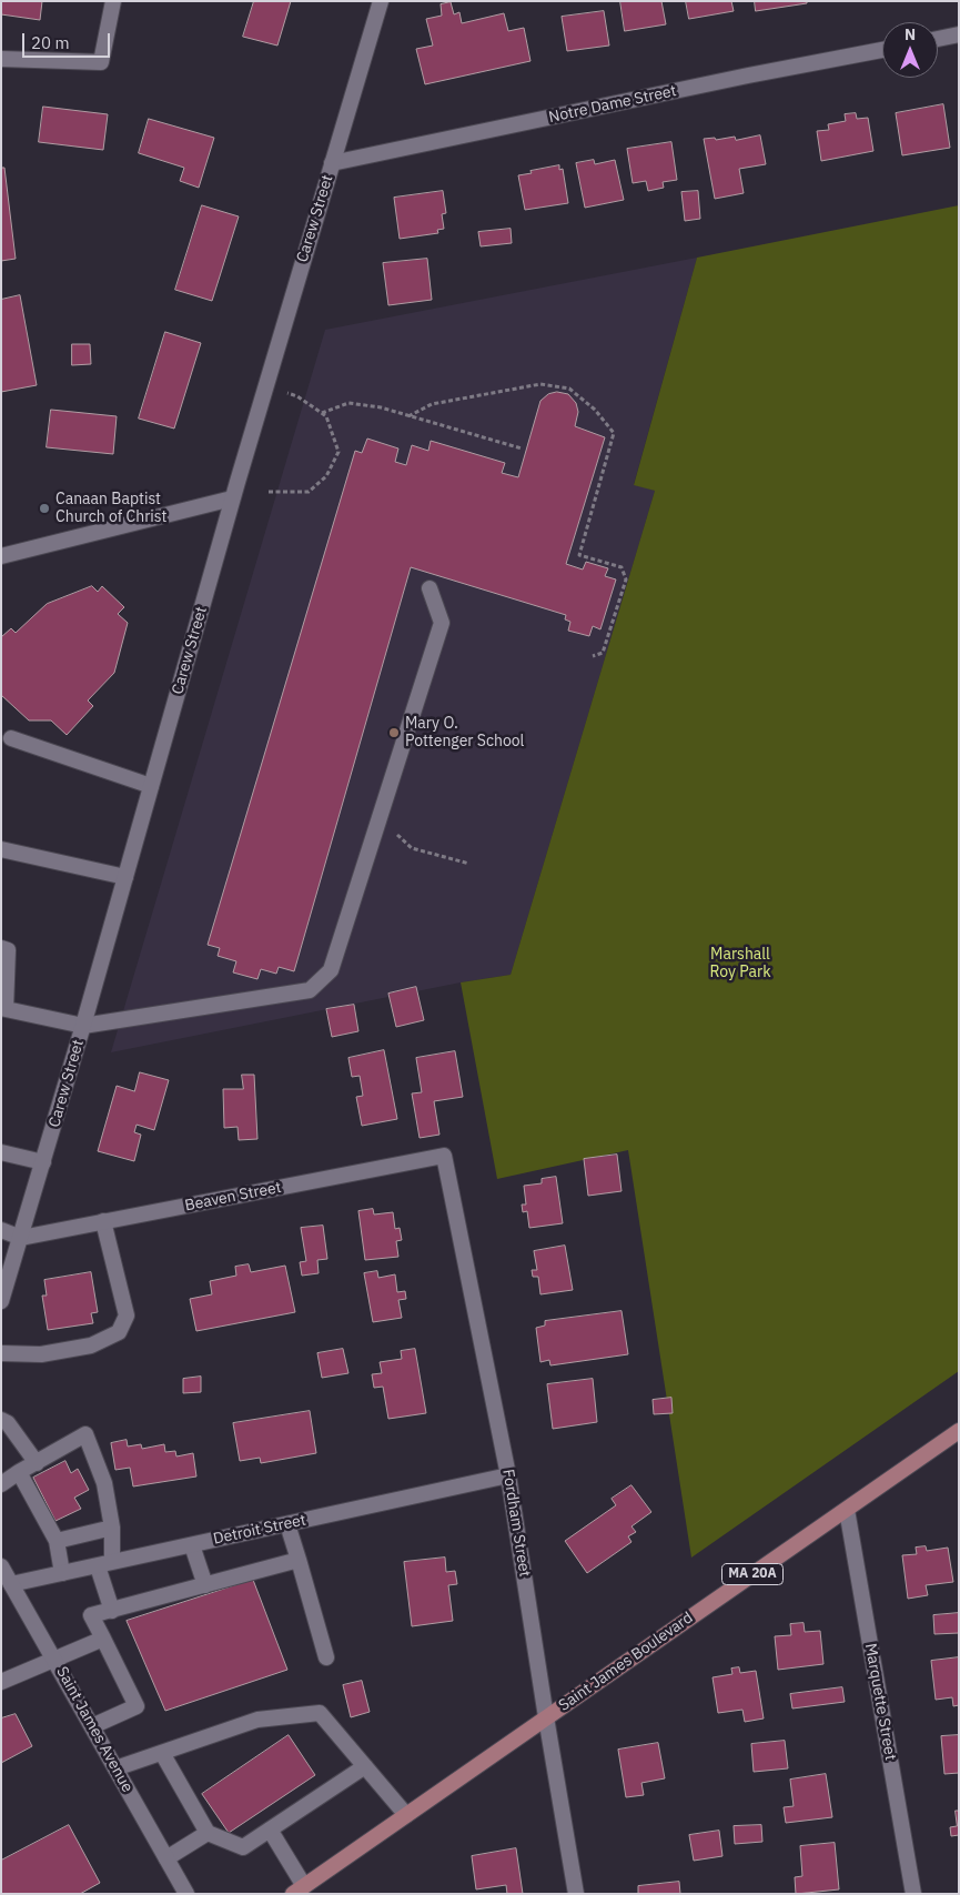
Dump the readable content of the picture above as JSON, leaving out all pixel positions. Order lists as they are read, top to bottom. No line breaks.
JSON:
{"streets":{"main road":["MA 20A","Saint James Boulevard"],"street":["Notre Dame Street","Carew Street","Beaven Street","Fordham Street","Detroit Street","Marquette Street","Saint James Avenue"]},"crossings":[["Notre Dame Street","Carew Street"],["Carew Street","Beaven Street"],["Beaven Street","Fordham Street"],["Fordham Street","Detroit Street"],["Fordham Street","Saint James Boulevard"],["Detroit Street","Saint James Avenue"],["Saint James Boulevard","Marquette Street"]],"parks":["Marshall Roy Park"],"places":["Canaan Baptist Church of Christ","Mary O. Pottenger School"],"scale_bar":"20 m","north":"top"}
